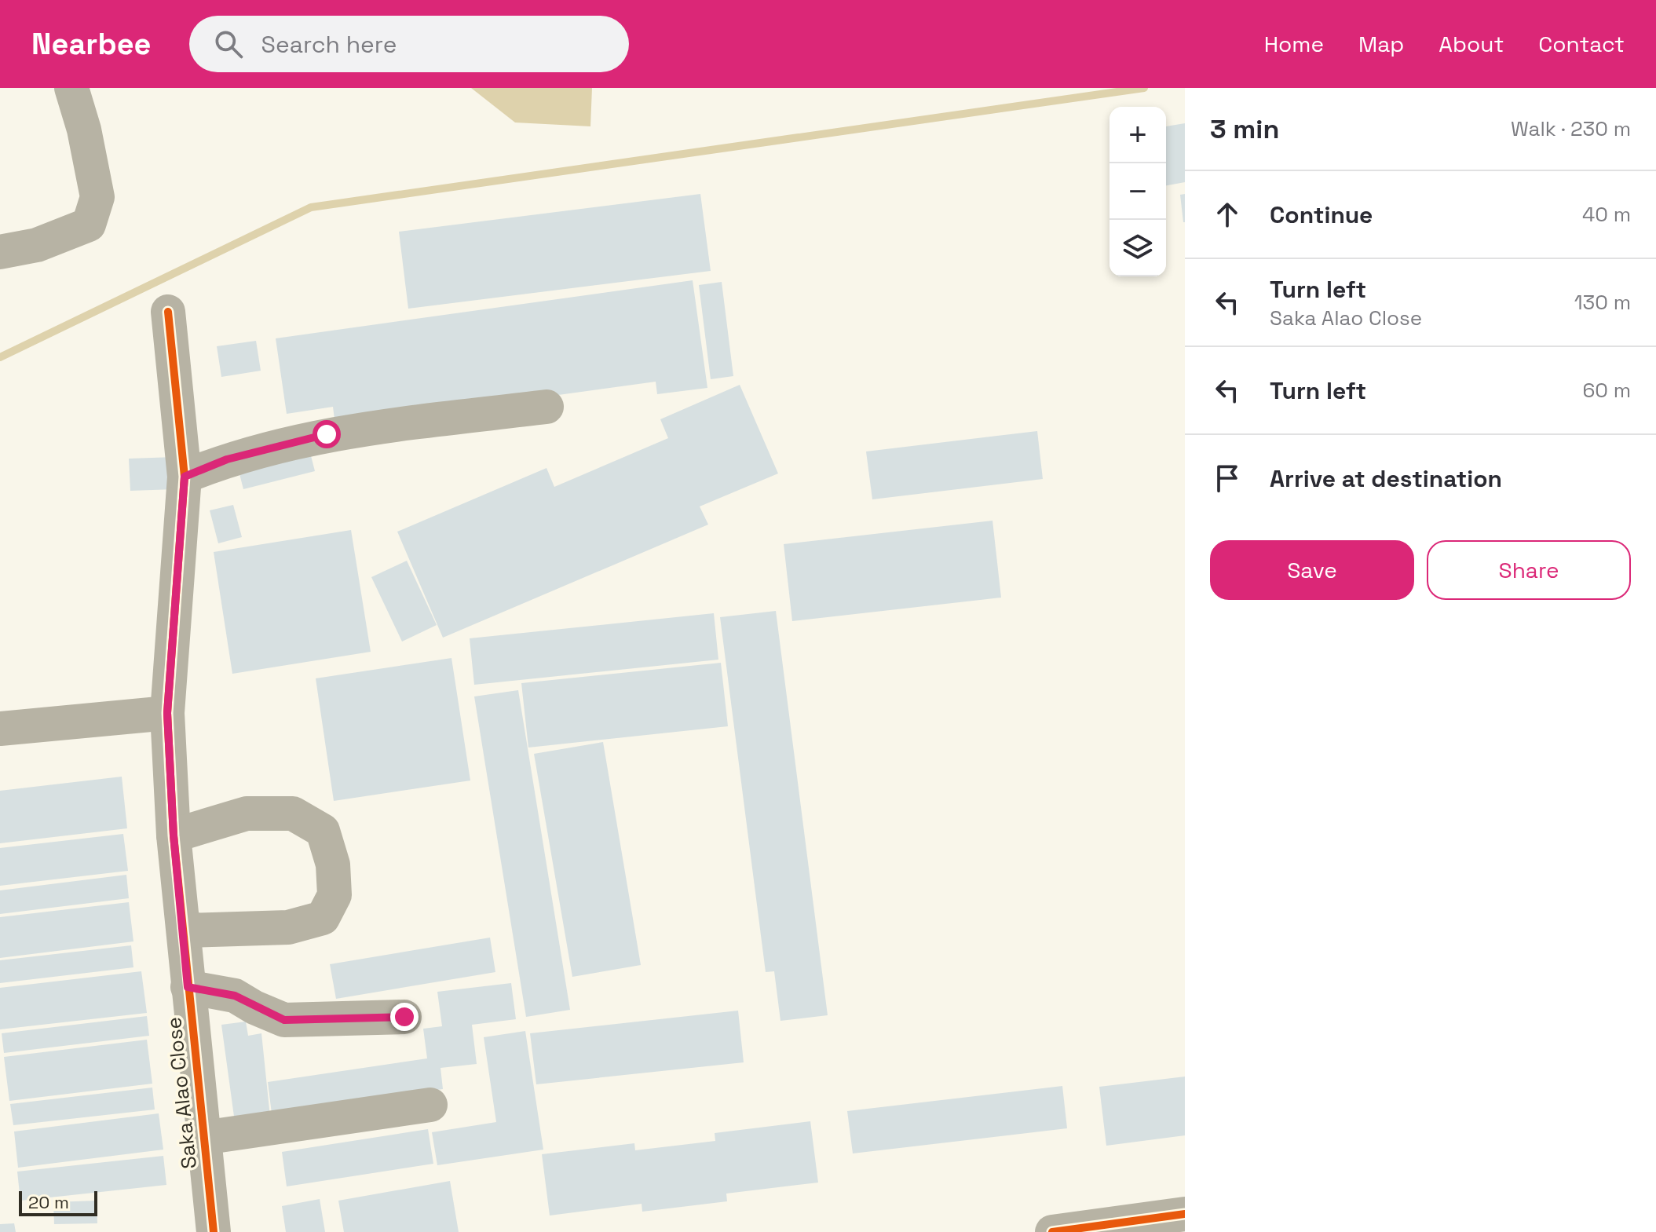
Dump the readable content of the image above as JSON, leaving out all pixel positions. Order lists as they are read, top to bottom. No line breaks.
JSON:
{"streets":{"street":["Saka Alao Close"]},"scale_bar":"20 m","page":{"header":"Nearbee","search":"Search here","nav":["Home","Map","About","Contact"],"heading":["3 min","Walk · 230 m"],"map_buttons":["+","−"],"list":[["Continue","40 m"],["Turn left","Saka Alao Close","130 m"],["Turn left","60 m"],"Arrive at destination"],"buttons":["Save","Share"],"scale":"20 m"}}
